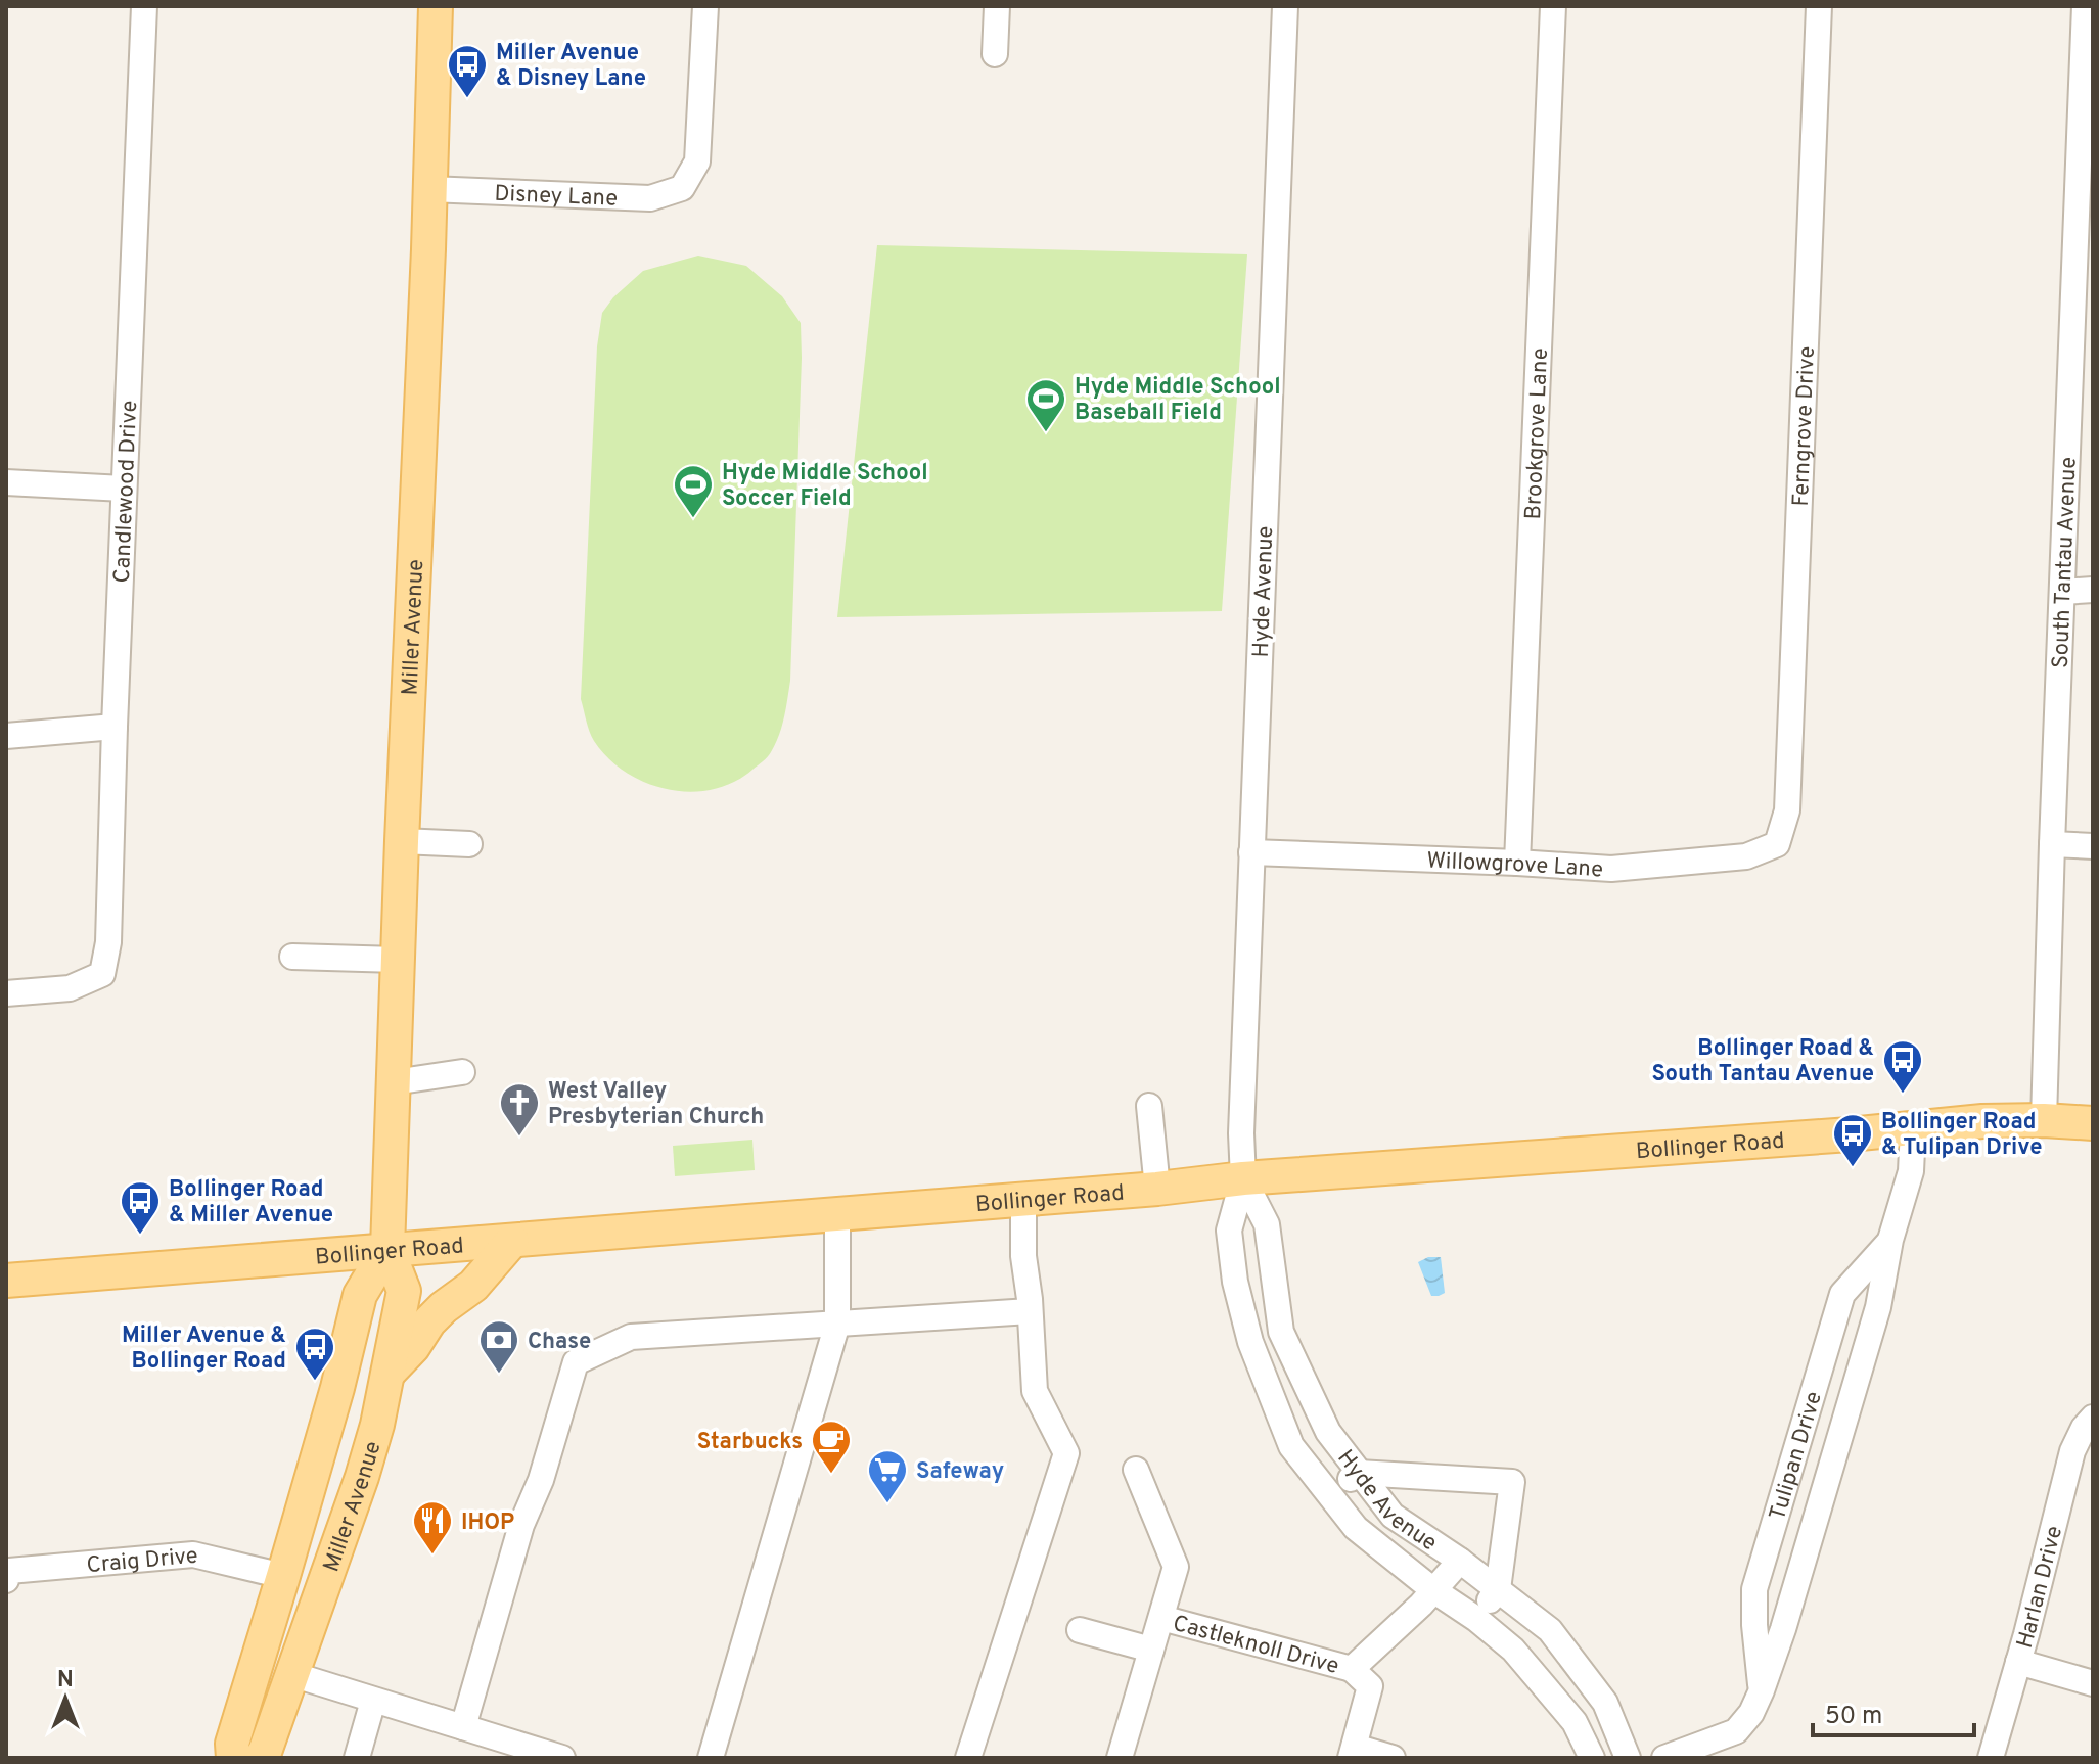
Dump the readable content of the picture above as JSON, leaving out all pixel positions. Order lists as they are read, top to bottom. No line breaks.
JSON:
{"streets":{"main road":["Miller Avenue","Bollinger Road"],"street":["Disney Lane","Ferngrove Drive","Brookgrove Lane","Candlewood Drive","South Tantau Avenue","Hyde Avenue","Willowgrove Lane","Tulipan Drive","Craig Drive","Harlan Drive","Castleknoll Drive"]},"crossings":[["Disney Lane","Miller Avenue"],["Ferngrove Drive","Willowgrove Lane"],["Brookgrove Lane","Willowgrove Lane"],["South Tantau Avenue","Bollinger Road"],["Hyde Avenue","Willowgrove Lane"],["Hyde Avenue","Bollinger Road"],["Miller Avenue","Bollinger Road"],["Miller Avenue","Craig Drive"],["Bollinger Road","Tulipan Drive"]],"places":{"bus stop":["Miller Avenue & Disney Lane","Bollinger Road & South Tantau Avenue","Bollinger Road & Tulipan Drive","Bollinger Road & Miller Avenue","Miller Avenue & Bollinger Road"],"sports":["Hyde Middle School Baseball Field","Hyde Middle School Soccer Field"],"church":["West Valley Presbyterian Church"],"bank":["Chase"],"cafe":["Starbucks"],"supermarket":["Safeway"],"restaurant":["IHOP"]},"scale_bar":"50 m","north":"top"}
